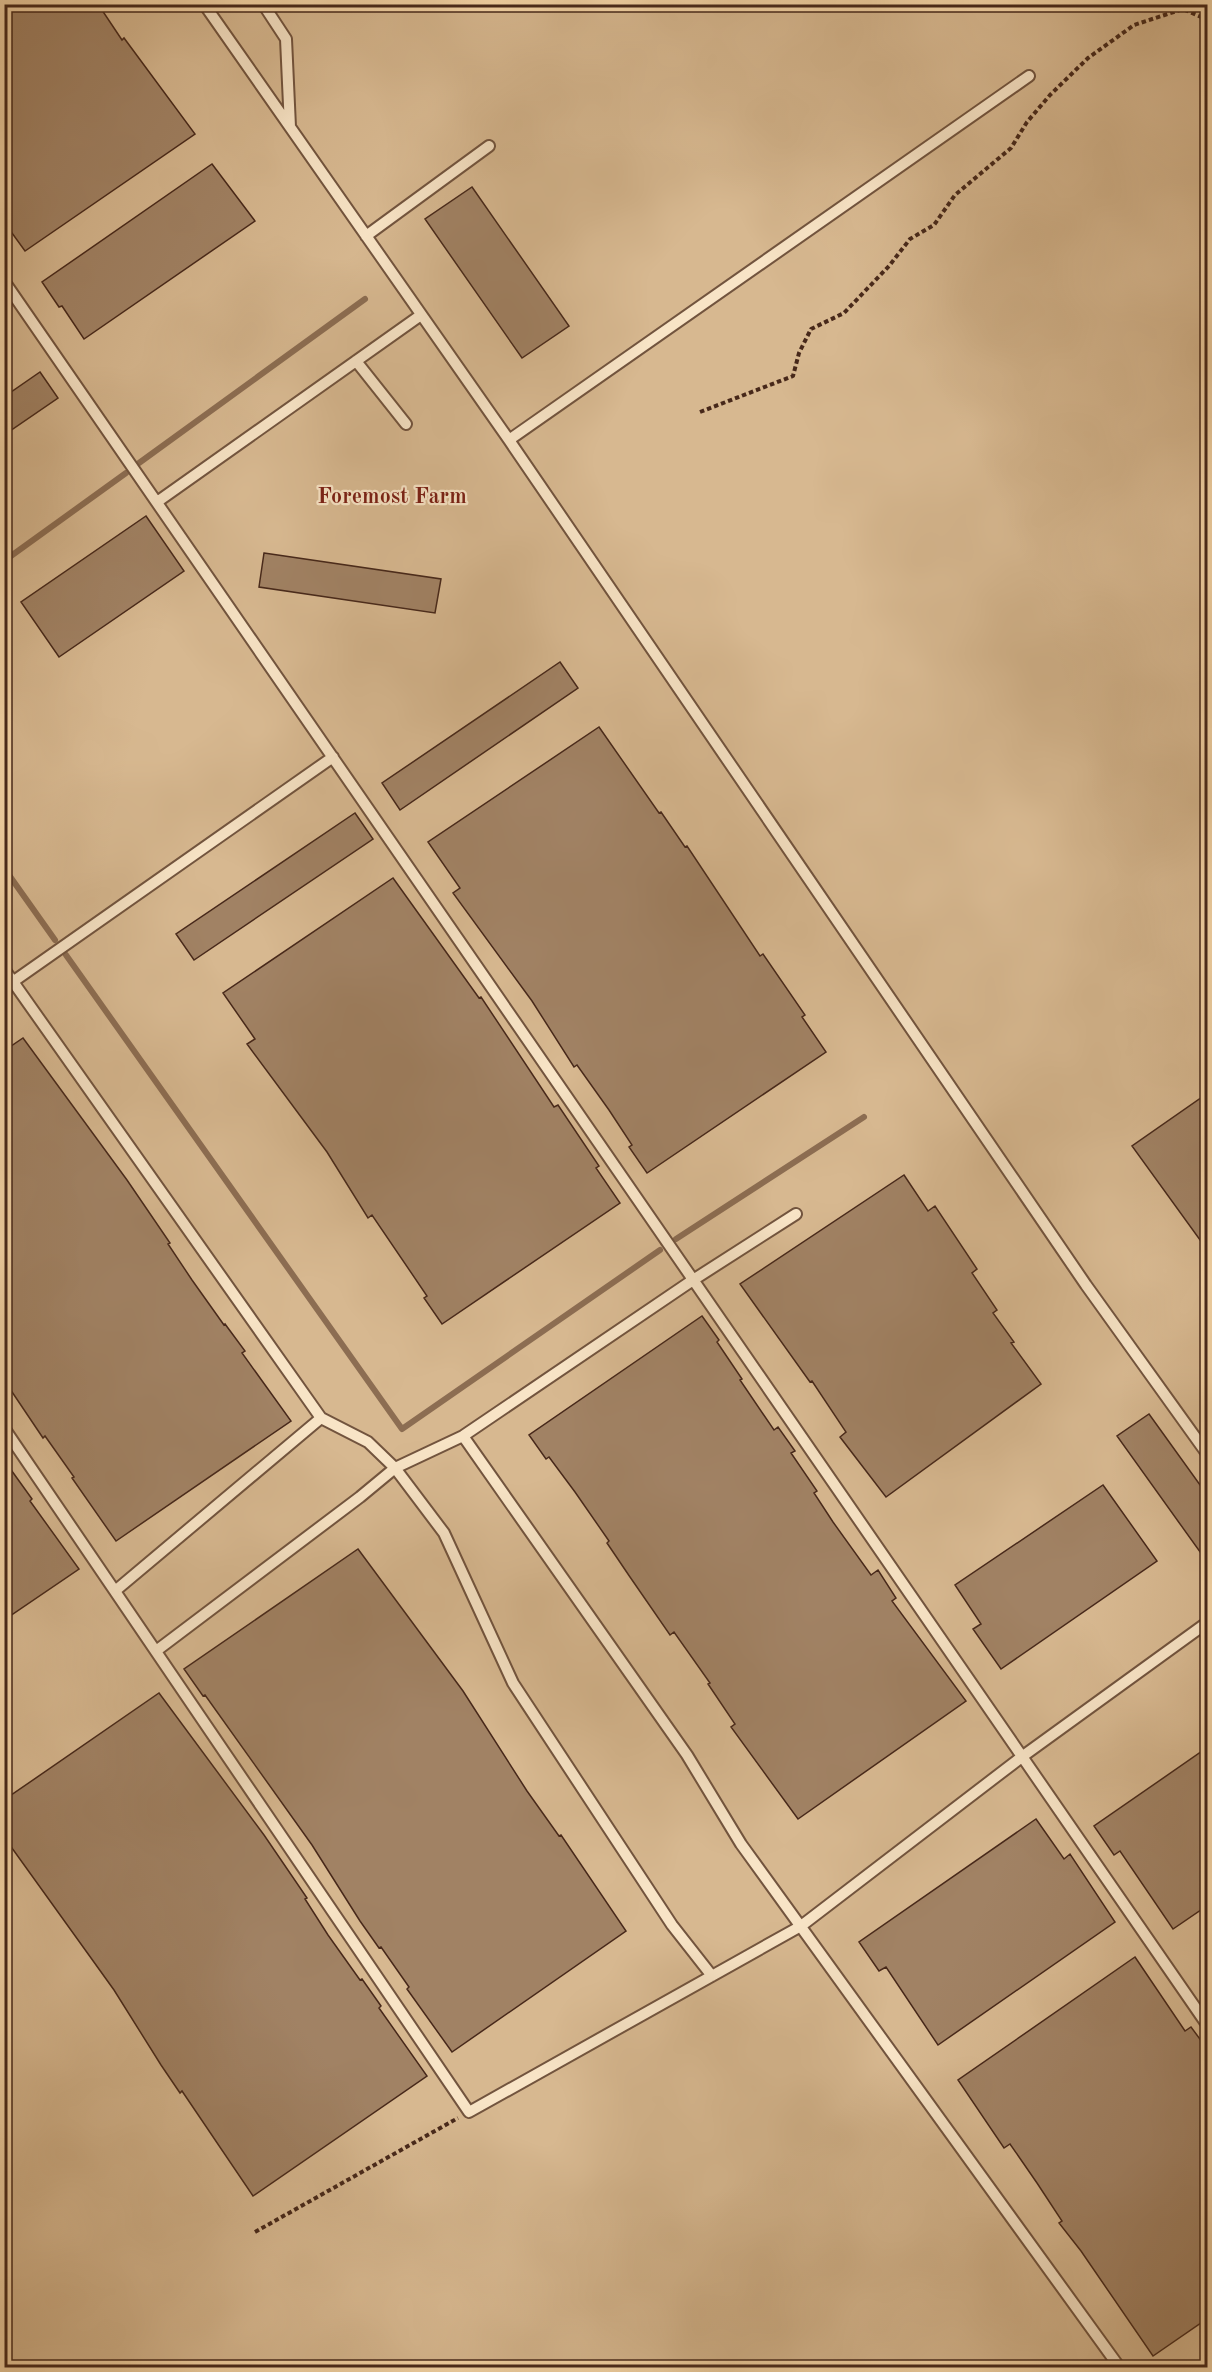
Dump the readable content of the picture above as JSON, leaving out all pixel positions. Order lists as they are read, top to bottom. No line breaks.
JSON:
{"districts":["Foremost Farm"]}
